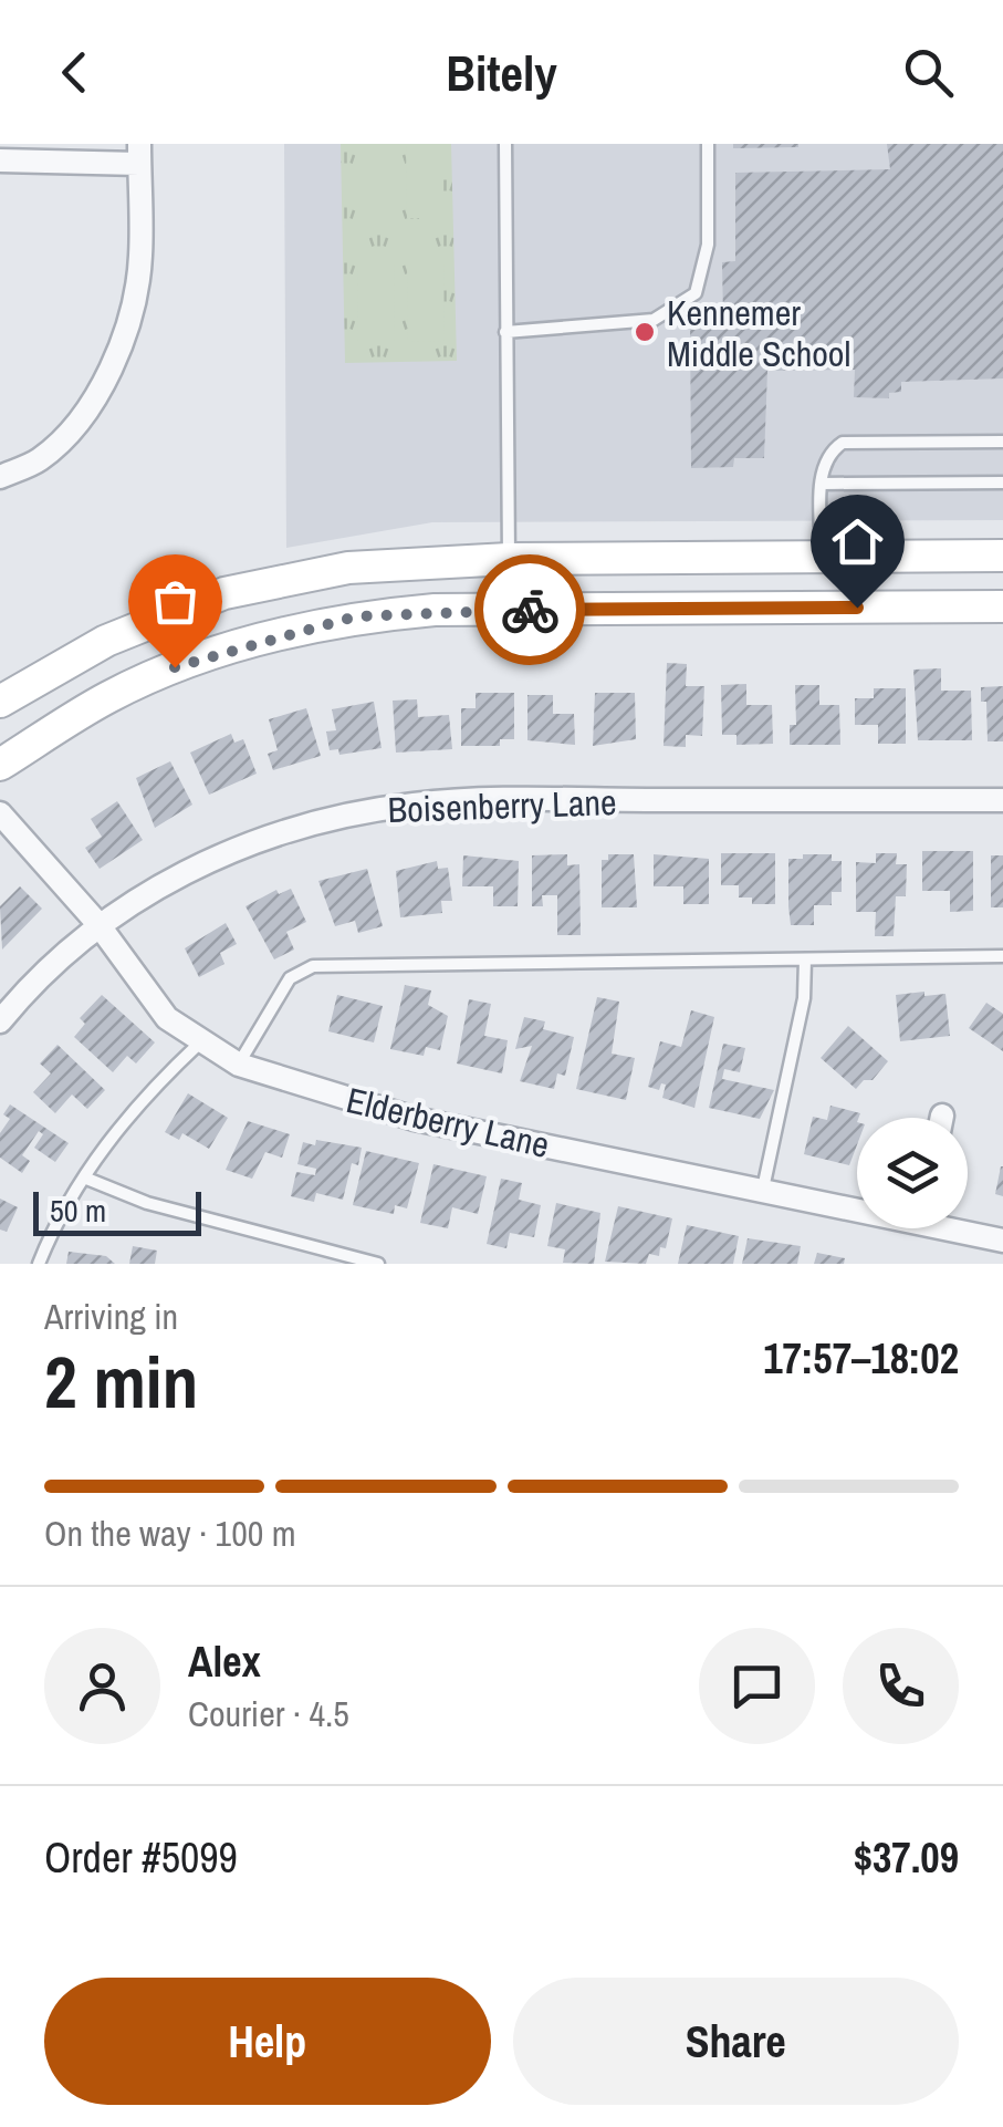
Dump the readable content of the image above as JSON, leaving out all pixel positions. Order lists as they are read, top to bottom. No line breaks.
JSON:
{"streets":{"street":["Boisenberry Lane","Elderberry Lane"]},"crossings":[["Boisenberry Lane","Elderberry Lane"]],"places":["Kennemer Middle School"],"scale_bar":"50 m","page":{"header":"Bitely","scale":"50 m","heading":["2 min","Arriving in","17:57–18:02"],"panel":["Alex","Courier · 4.5","Order #5099","$37.09"],"bar":"On the way · 100 m","buttons":["Help","Share"]}}
